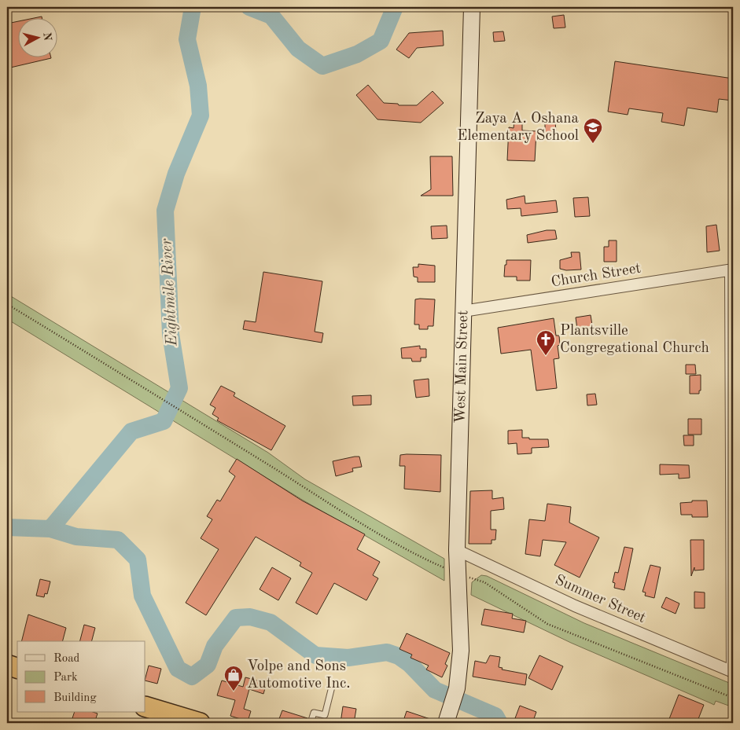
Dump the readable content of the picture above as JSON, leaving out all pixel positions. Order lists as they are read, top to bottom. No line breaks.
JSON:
{"streets":{"main road":["West Main Street"],"street":["Church Street","Summer Street"]},"crossings":[["Church Street","West Main Street"],["West Main Street","Summer Street"]],"water":["Eightmile River"],"places":{"school or university":["Zaya A. Oshana Elementary School"],"church":["Plantsville Congregational Church"],"shop":["Volpe and Sons Automotive Inc."]},"legend":["Road","Park","Building"],"north":"right"}
